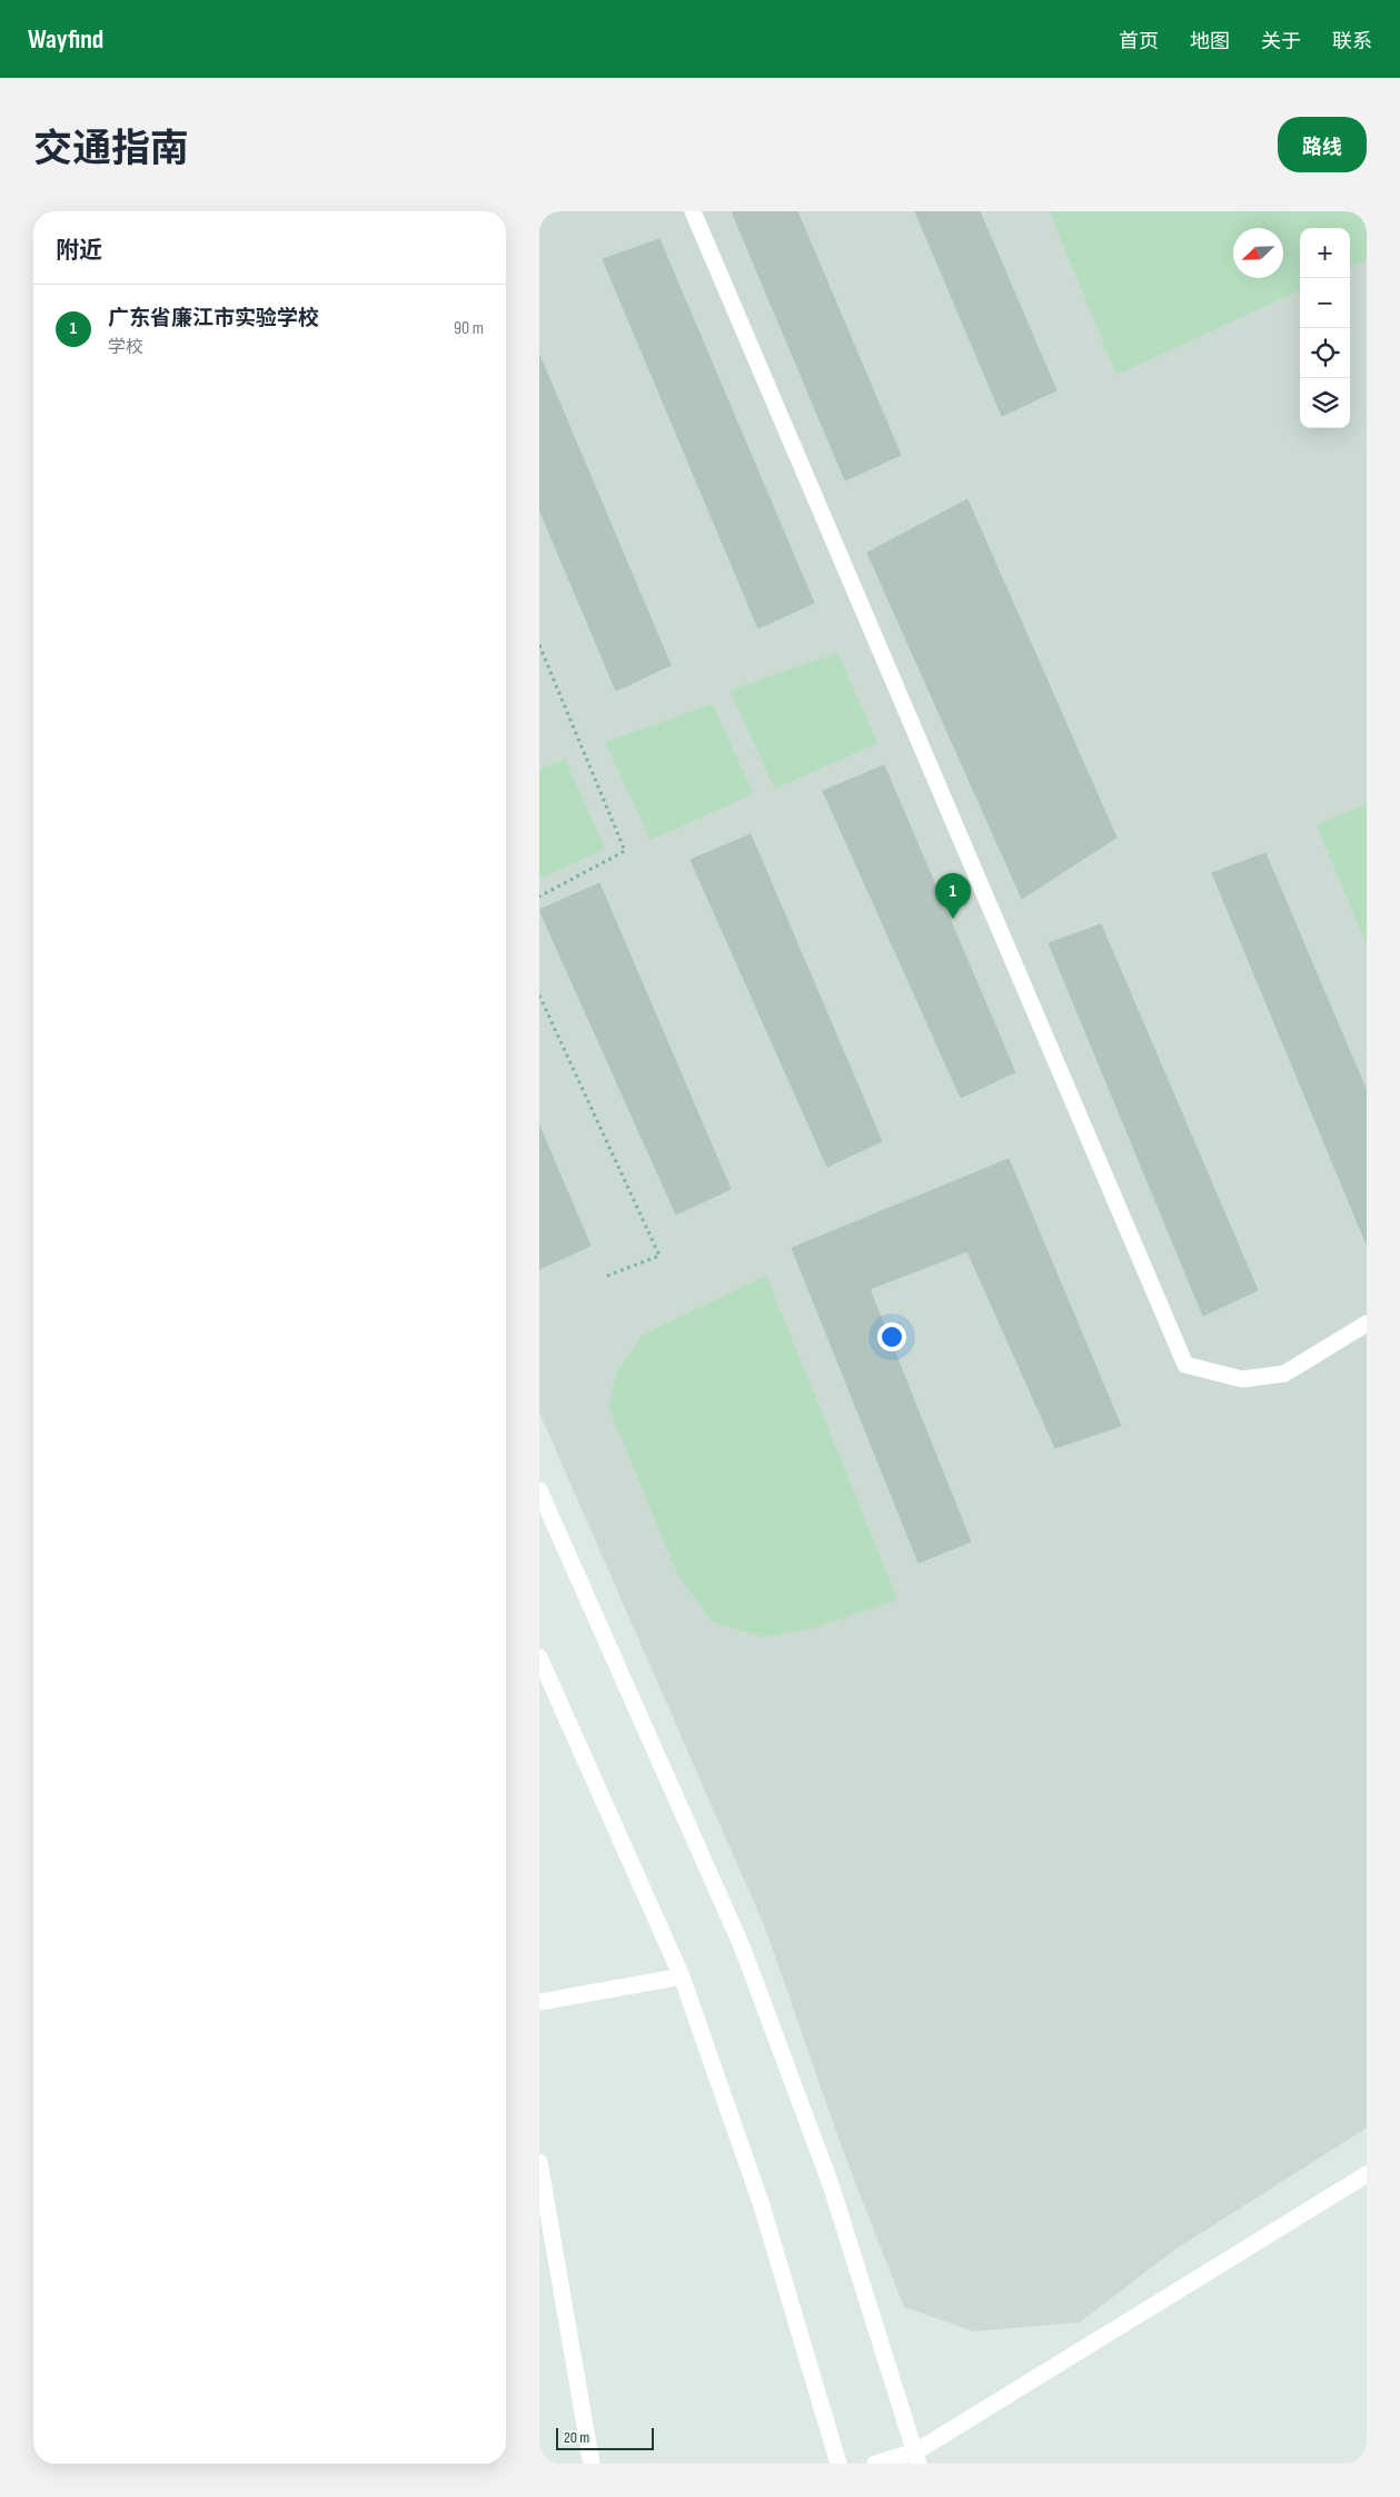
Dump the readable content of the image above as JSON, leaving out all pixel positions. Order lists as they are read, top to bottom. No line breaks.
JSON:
{"scale_bar":"20 m","north":"bottom left","page":{"header":"Wayfind","nav":["首页","地图","关于","联系"],"title":"交通指南","buttons":"路线","heading":"附近","map_buttons":["+","−"],"list":[{"mark":"1","name":"广东省廉江市实验学校","note":"学校","value":"90 m"}],"pins":"1","scale":"20 m"}}
